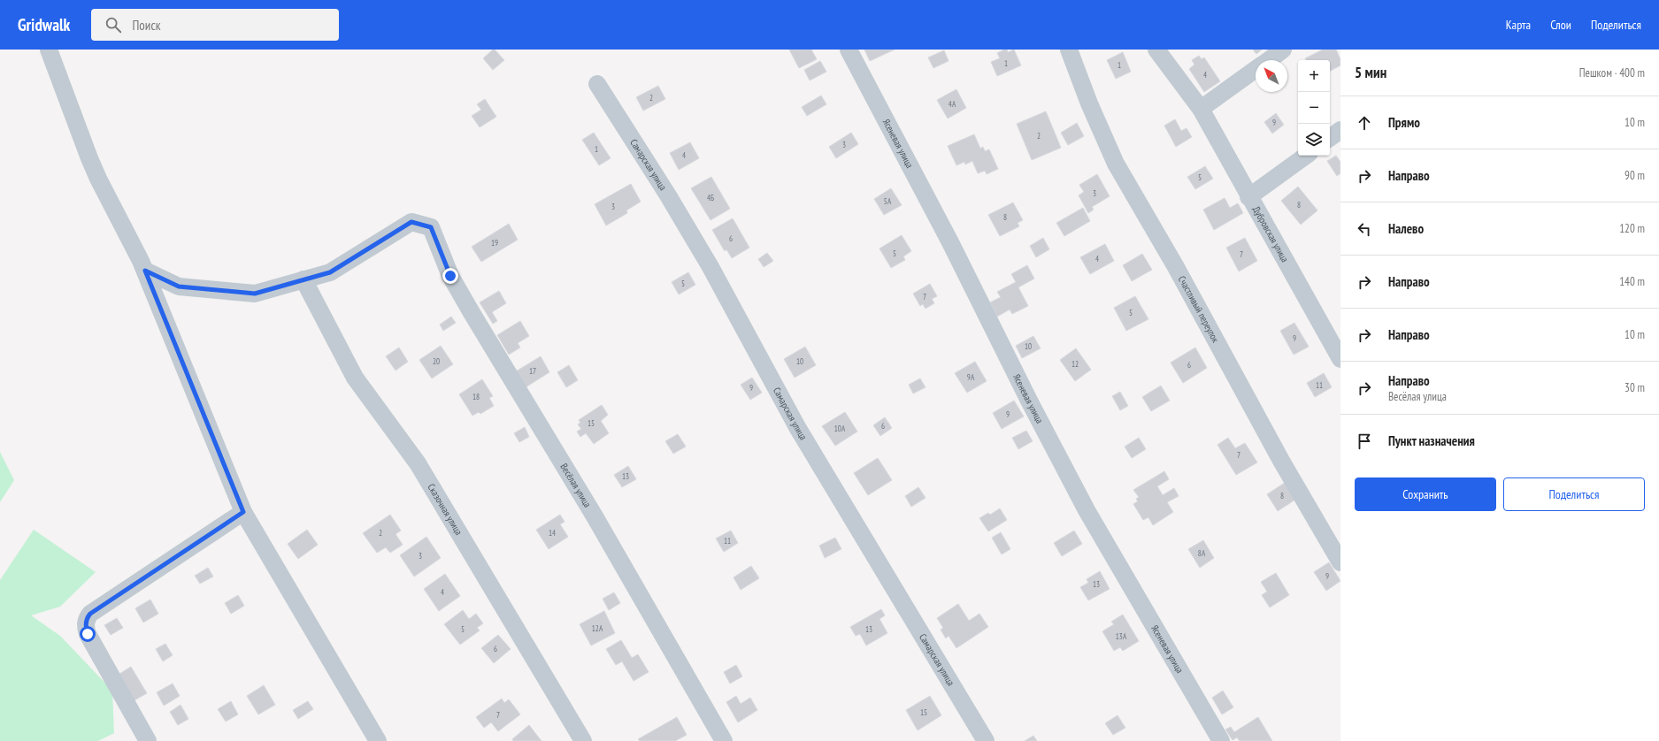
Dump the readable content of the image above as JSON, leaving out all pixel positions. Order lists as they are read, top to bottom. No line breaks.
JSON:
{"streets":{"street":["Ясеневая улица","Самарская улица","Дубровская улица","Счастливый переулок","Весёлая улица","Сказочная улица"]},"crossings":[["Весёлая улица","Сказочная улица"]],"house_numbers":["1","1","4","2","4А","9","2","3","1","4","5","3","4Б","5А","8","3","8","6","19","5","7","4","5","7","5","9","10","20","10","12","6","17","9А","11","9","18","9","15","6","10А","7","13","8","2","14","11","8А","3","9","13","4","12А","5","13","13А","6","15","7"],"north":"top left","page":{"header":"Gridwalk","search":"Поиск","nav":["Карта","Слои","Поделиться"],"heading":["5 мин","Пешком · 400 m"],"map_buttons":["+","−"],"list":[["Прямо","10 m"],["Направо","90 m"],["Налево","120 m"],["Направо","140 m"],["Направо","10 m"],["Направо","Весёлая улица","30 m"],"Пункт назначения"],"buttons":["Сохранить","Поделиться"]}}
